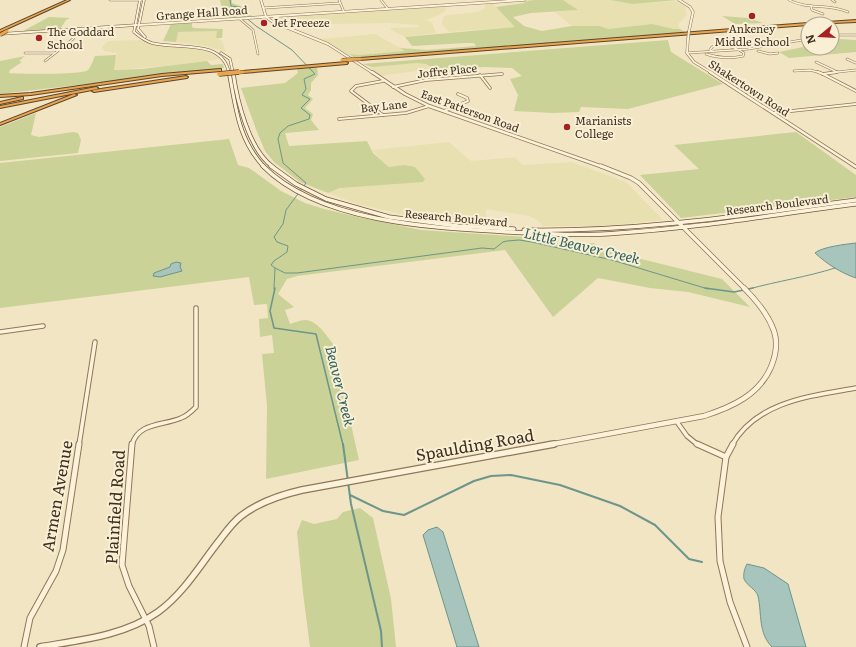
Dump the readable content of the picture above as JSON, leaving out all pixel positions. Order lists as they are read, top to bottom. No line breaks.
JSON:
{"streets":{"main road":["Grange Hall Road","Research Boulevard"],"street":["Joffre Place","Shakertown Road","Bay Lane","East Patterson Road","Spaulding Road","Armen Avenue","Plainfield Road"]},"crossings":[["Grange Hall Road","East Patterson Road"],["Grange Hall Road","Research Boulevard"],["Joffre Place","East Patterson Road"],["Bay Lane","East Patterson Road"],["East Patterson Road","Research Boulevard"],["East Patterson Road","Spaulding Road"],["Research Boulevard","Spaulding Road"],["Spaulding Road","Plainfield Road"]],"water":["Little Beaver Creek","Beaver Creek"],"places":["Ankeney Middle School","Jet Freeeze","The Goddard School","Marianists College"],"north":"left"}
